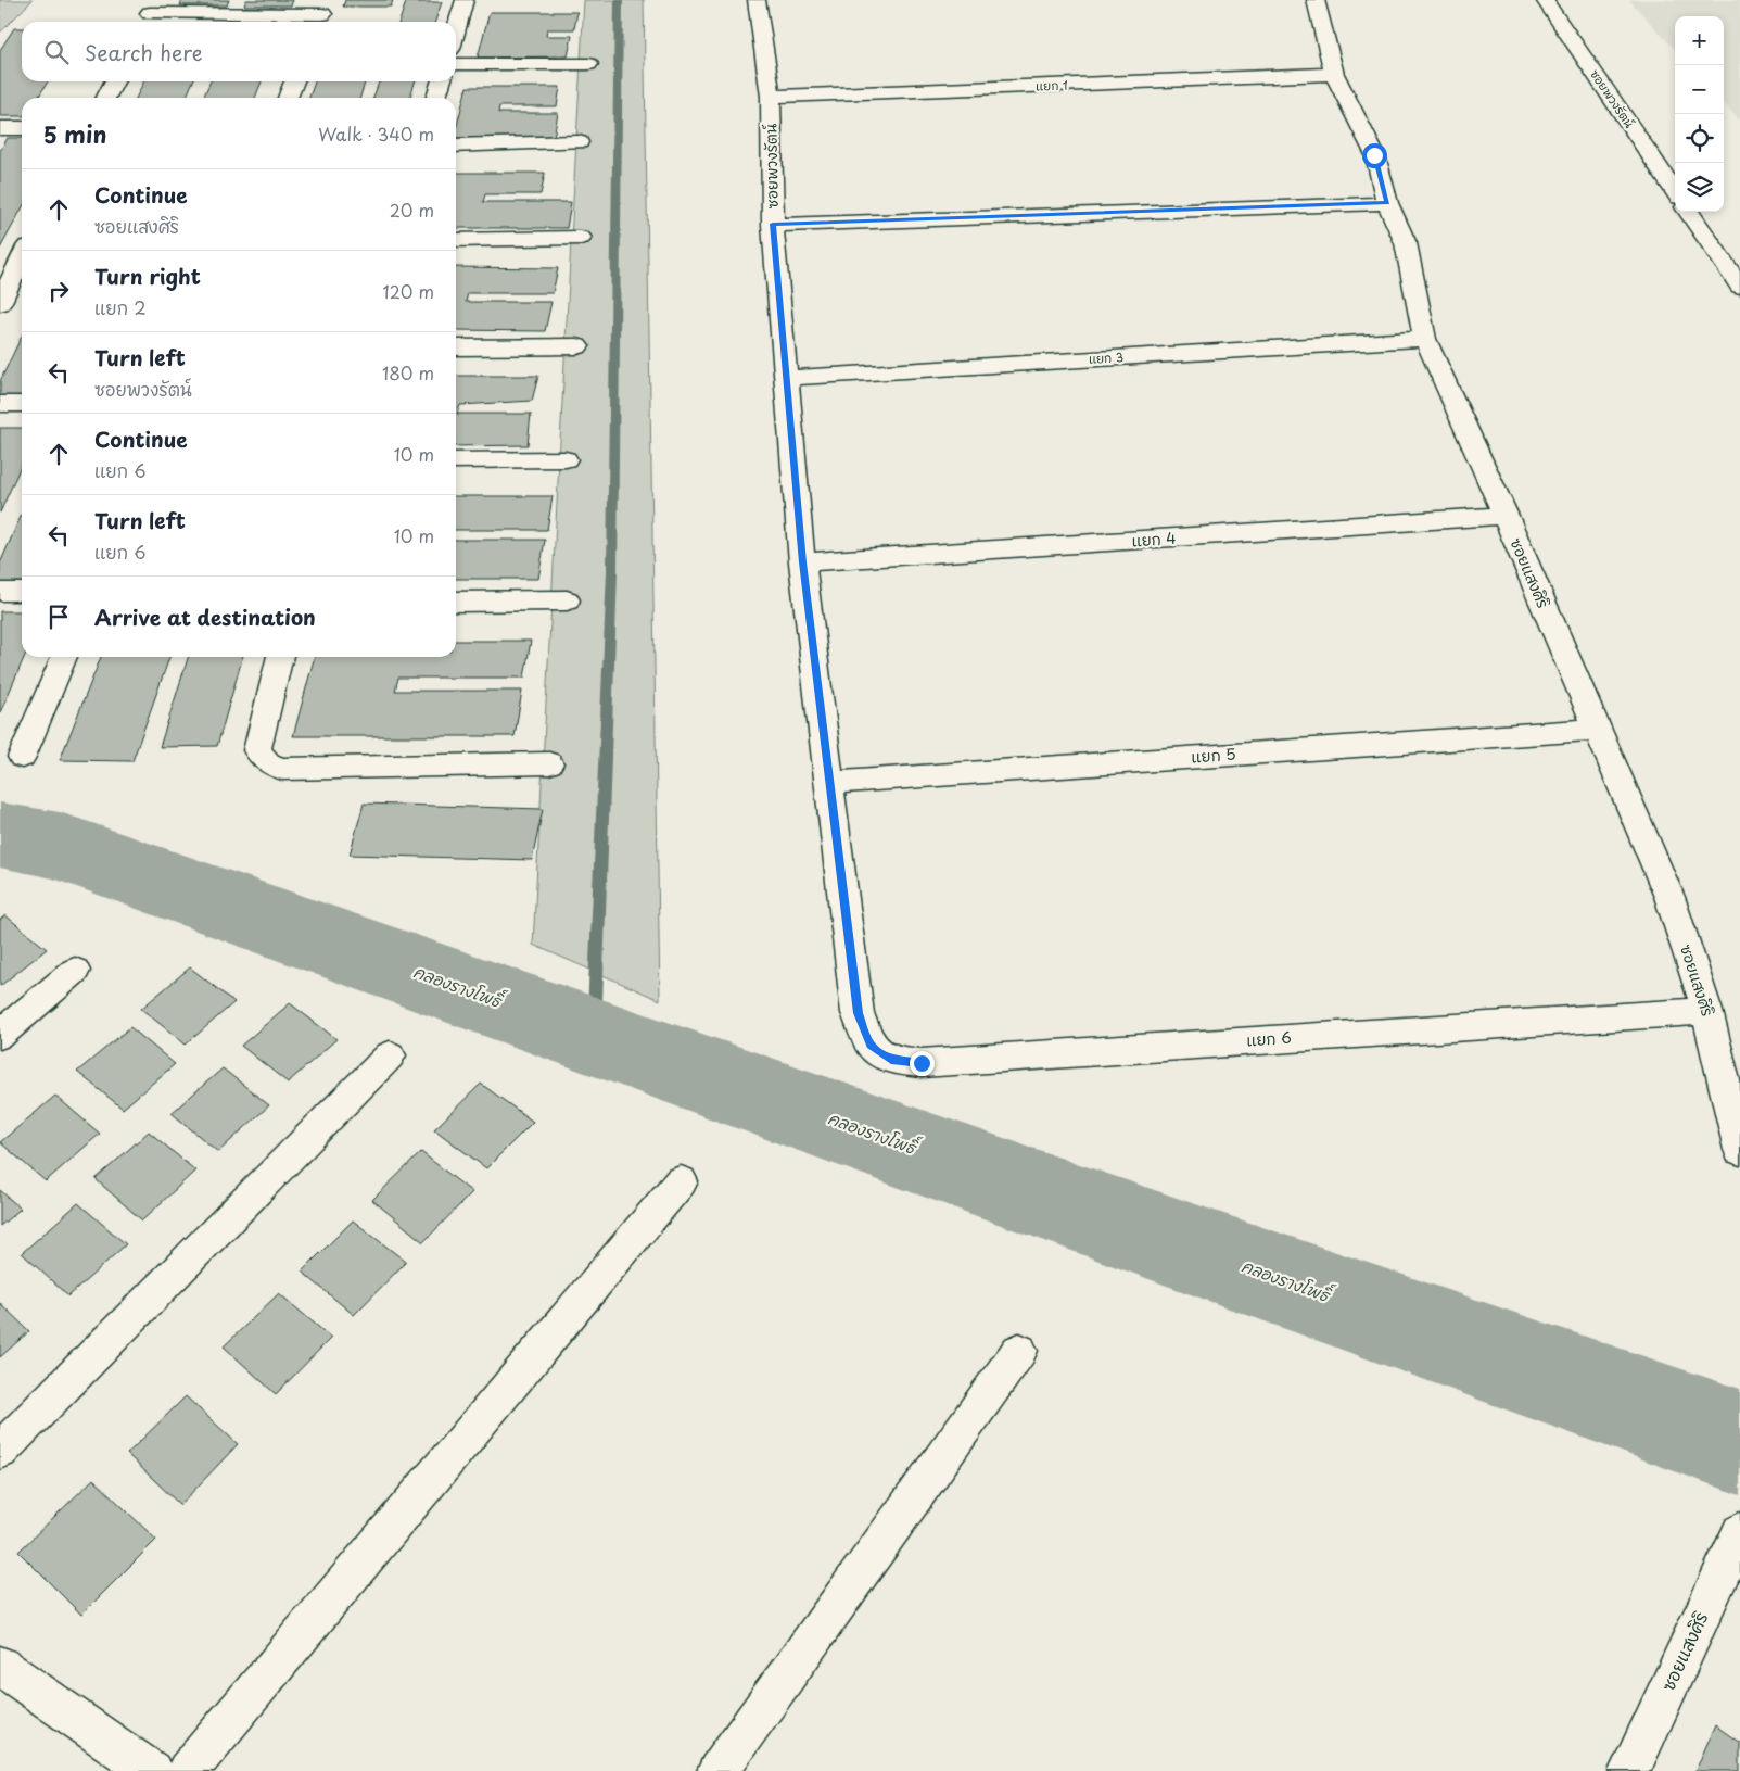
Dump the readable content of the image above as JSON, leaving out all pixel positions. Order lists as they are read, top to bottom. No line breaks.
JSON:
{"streets":{"street":["แยก 1","ซอยพวงรัตน์","แยก 3","แยก 4","ซอยแสงศิริ","แยก 5","แยก 6"]},"crossings":[["แยก 1","ซอยพวงรัตน์"],["แยก 1","ซอยแสงศิริ"],["ซอยพวงรัตน์","แยก 3"],["ซอยพวงรัตน์","แยก 4"],["ซอยพวงรัตน์","แยก 5"],["ซอยพวงรัตน์","แยก 6"],["แยก 3","ซอยแสงศิริ"],["แยก 4","ซอยแสงศิริ"],["ซอยแสงศิริ","แยก 5"],["ซอยแสงศิริ","แยก 6"]],"water":["คลองรางโพธิ์"],"page":{"map_buttons":["+","−"],"search":"Search here","heading":["5 min","Walk · 340 m"],"list":[["Continue","ซอยแสงศิริ","20 m"],["Turn right","แยก 2","120 m"],["Turn left","ซอยพวงรัตน์","180 m"],["Continue","แยก 6","10 m"],["Turn left","แยก 6","10 m"],"Arrive at destination"]}}
